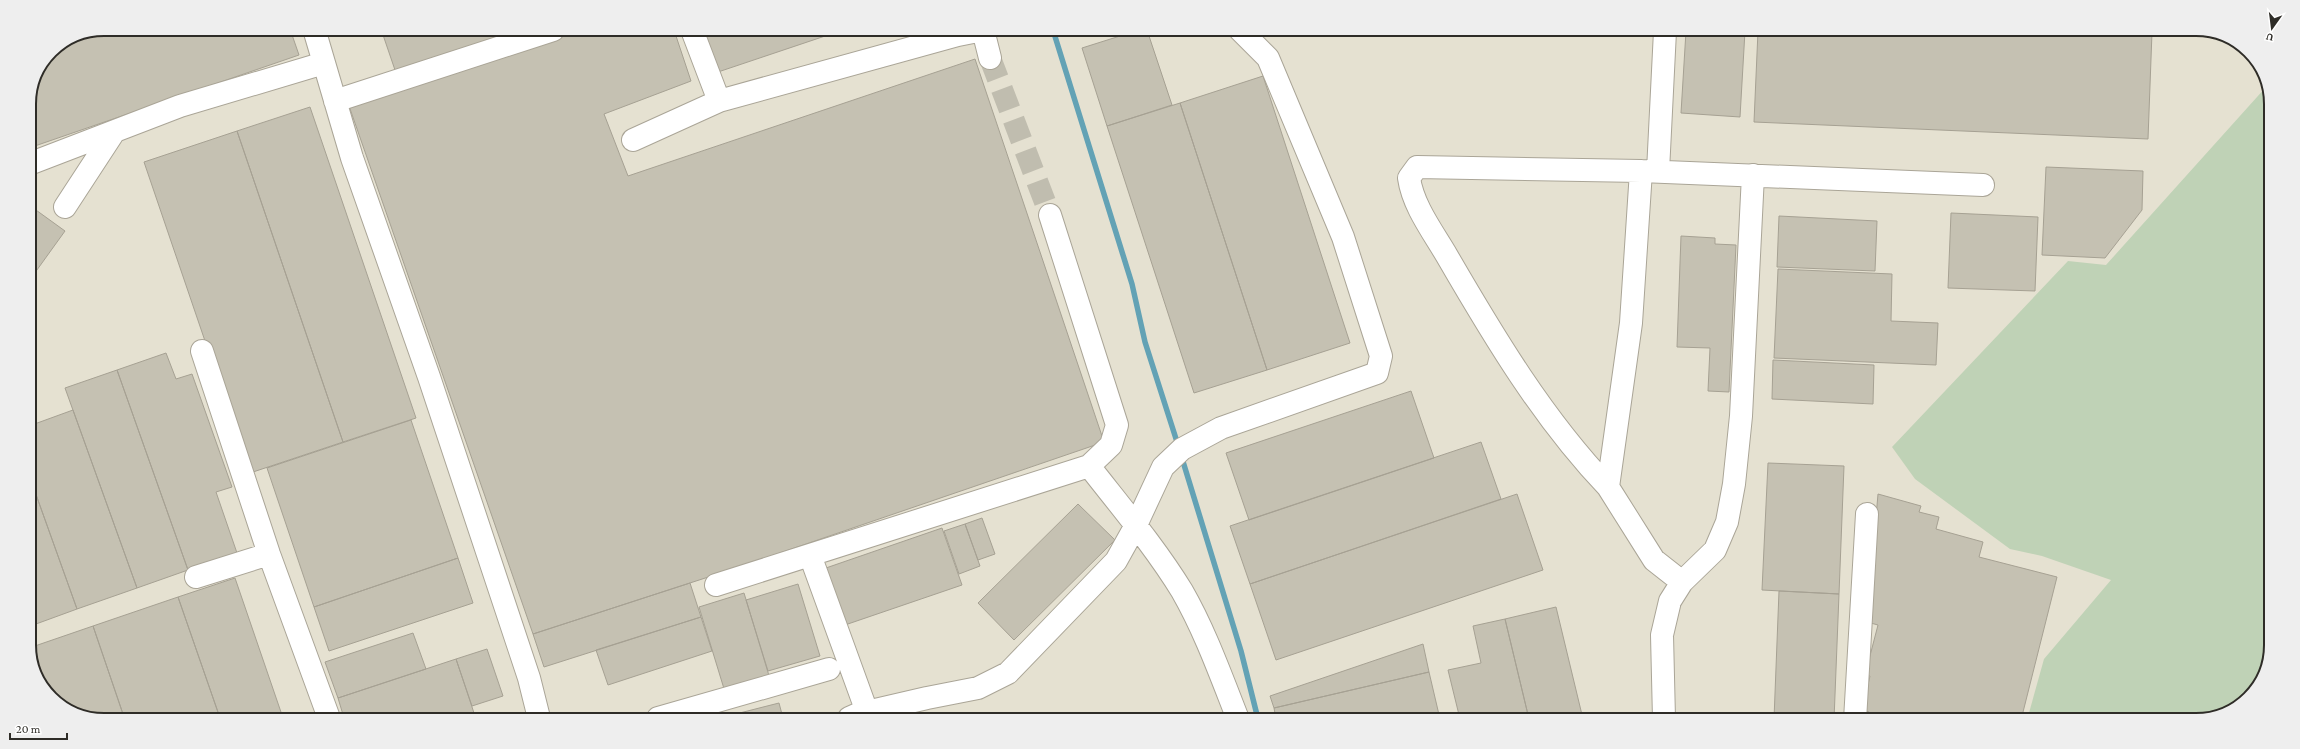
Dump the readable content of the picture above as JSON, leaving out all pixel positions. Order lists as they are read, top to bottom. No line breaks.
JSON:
{"scale_bar":"20 m","north":"bottom"}
